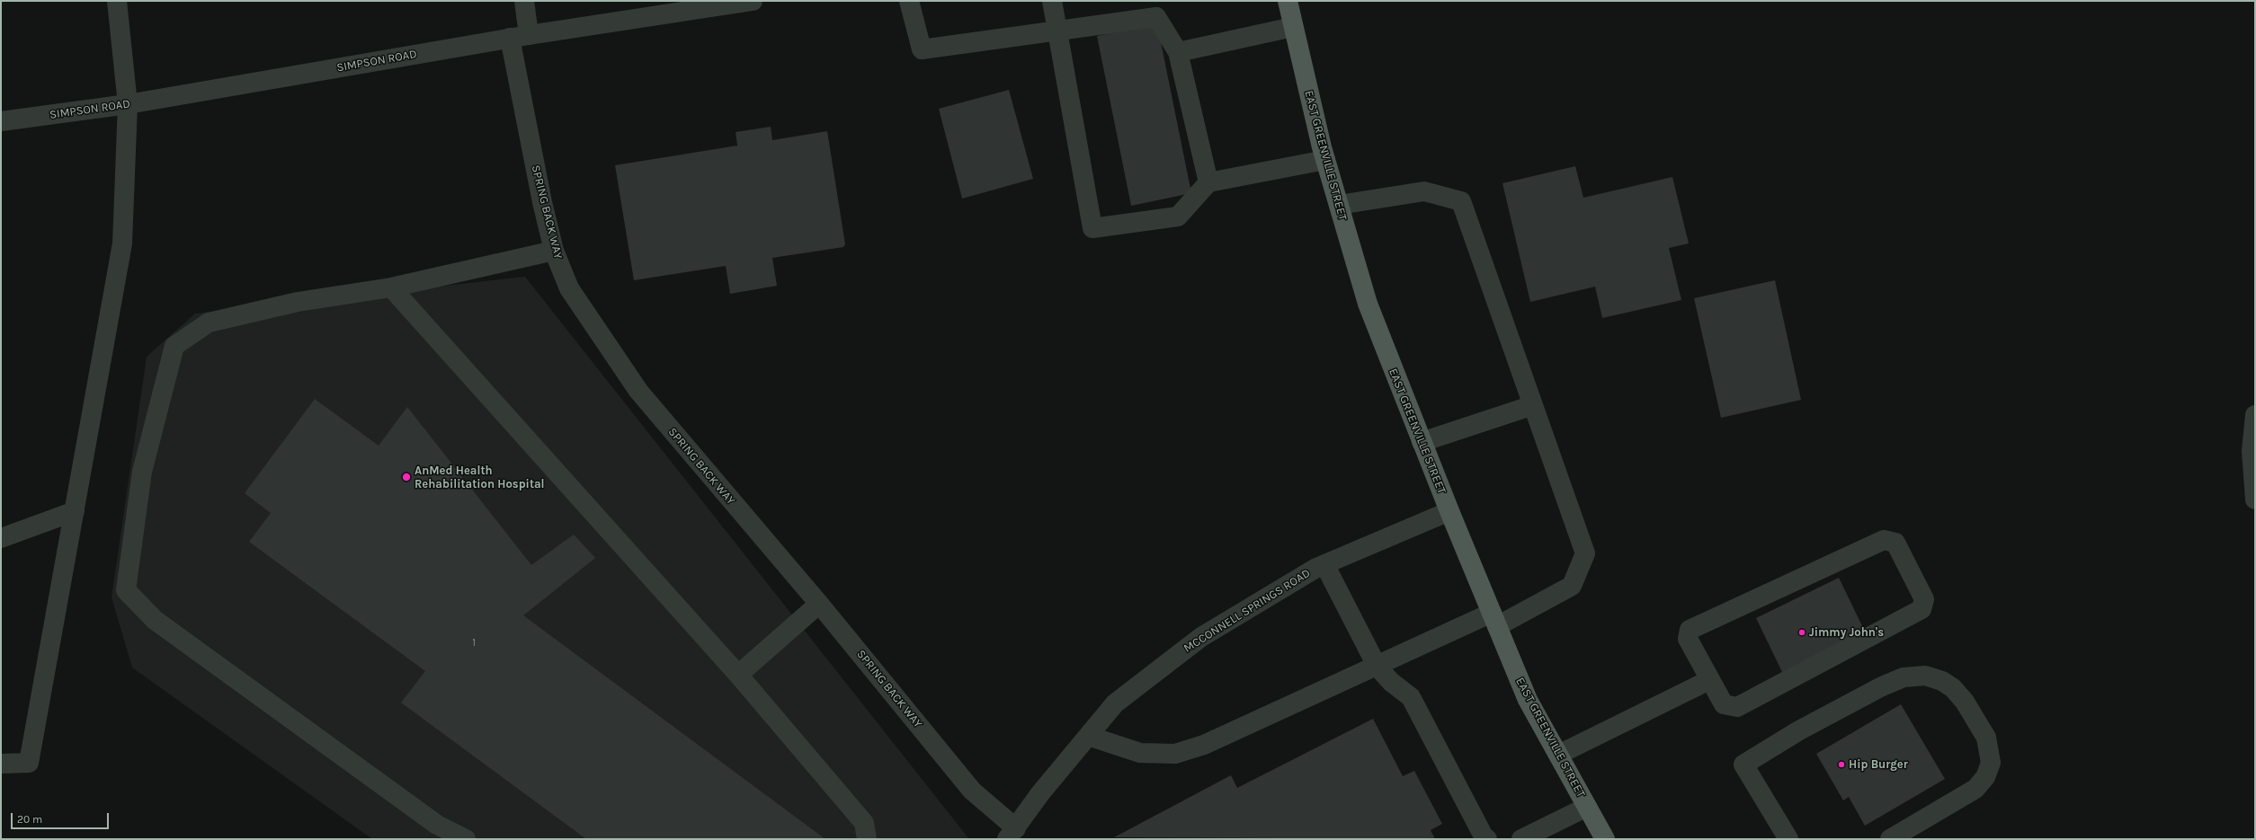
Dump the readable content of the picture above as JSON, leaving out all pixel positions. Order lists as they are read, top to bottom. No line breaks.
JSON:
{"streets":{"main road":["EAST GREENVILLE STREET"],"street":["SIMPSON ROAD","SPRING BACK WAY","MCCONNELL SPRINGS ROAD"]},"crossings":[["SIMPSON ROAD","SPRING BACK WAY"],["EAST GREENVILLE STREET","MCCONNELL SPRINGS ROAD"],["SPRING BACK WAY","MCCONNELL SPRINGS ROAD"]],"places":["AnMed Health Rehabilitation Hospital","Jimmy John's","Hip Burger"],"house_numbers":["1"],"scale_bar":"20 m"}
